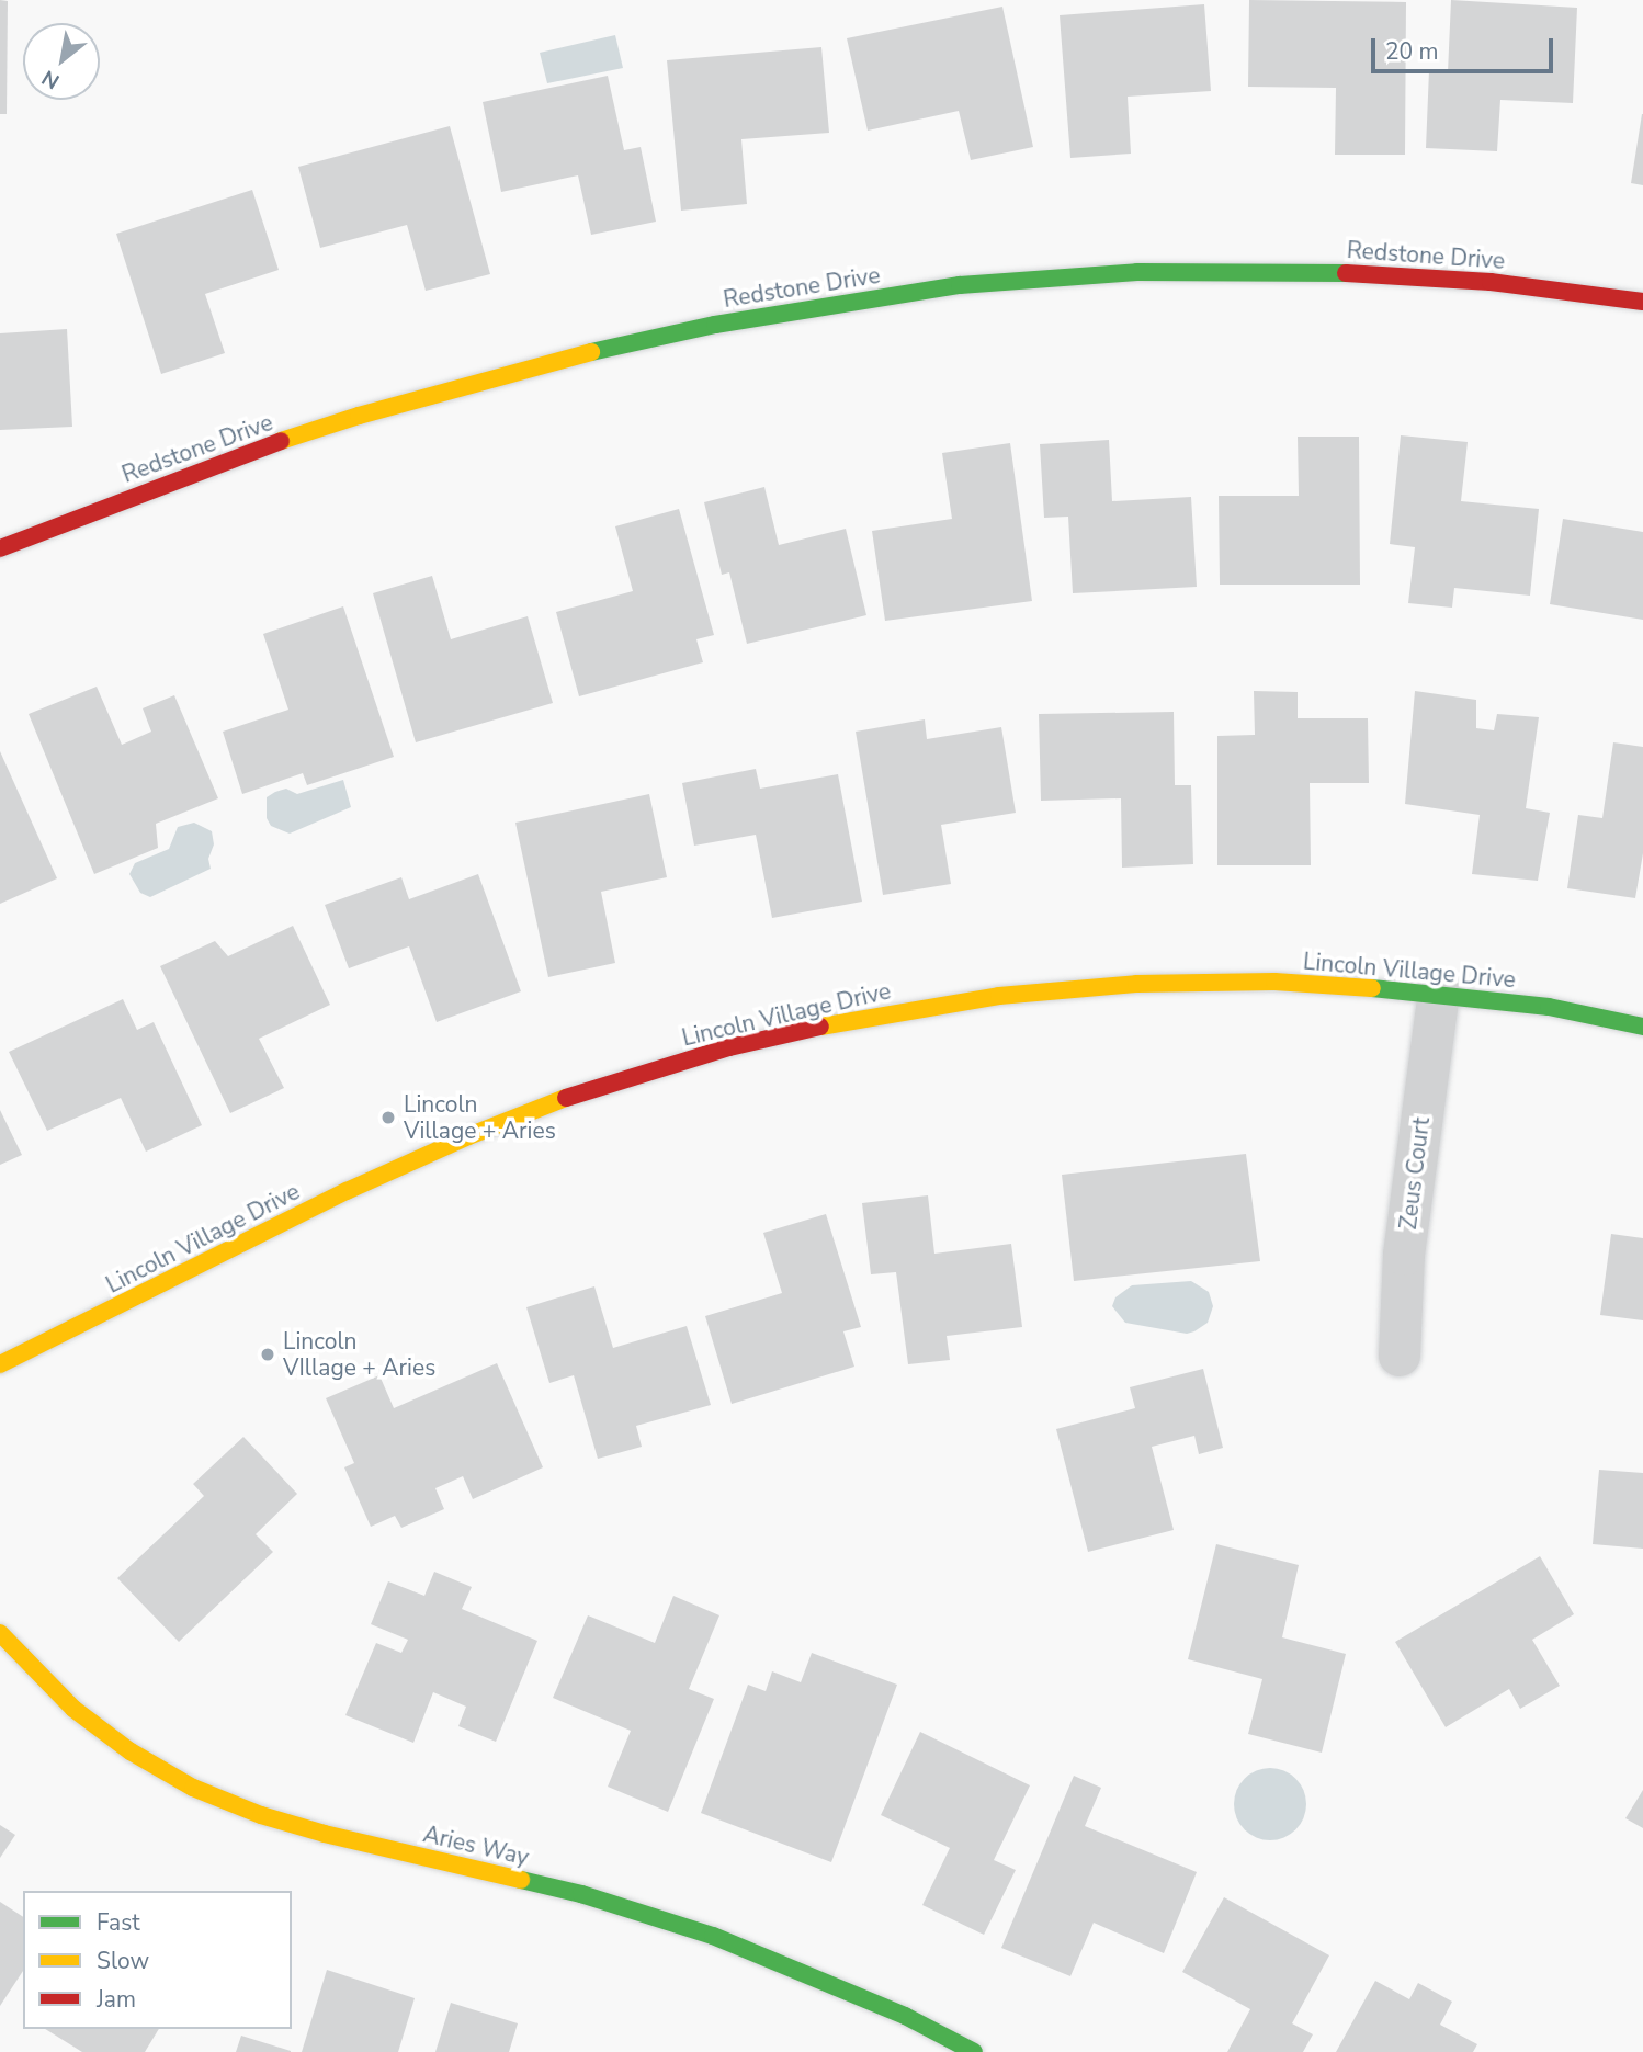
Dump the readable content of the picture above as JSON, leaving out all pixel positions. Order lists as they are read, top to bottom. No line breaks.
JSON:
{"streets":{"street":["Redstone Drive","Lincoln Village Drive","Zeus Court","Aries Way"]},"crossings":[["Lincoln Village Drive","Zeus Court"]],"places":["Lincoln Village + Aries","Lincoln VIllage + Aries"],"legend":["Fast","Slow","Jam"],"scale_bar":"20 m","north":"bottom left"}
